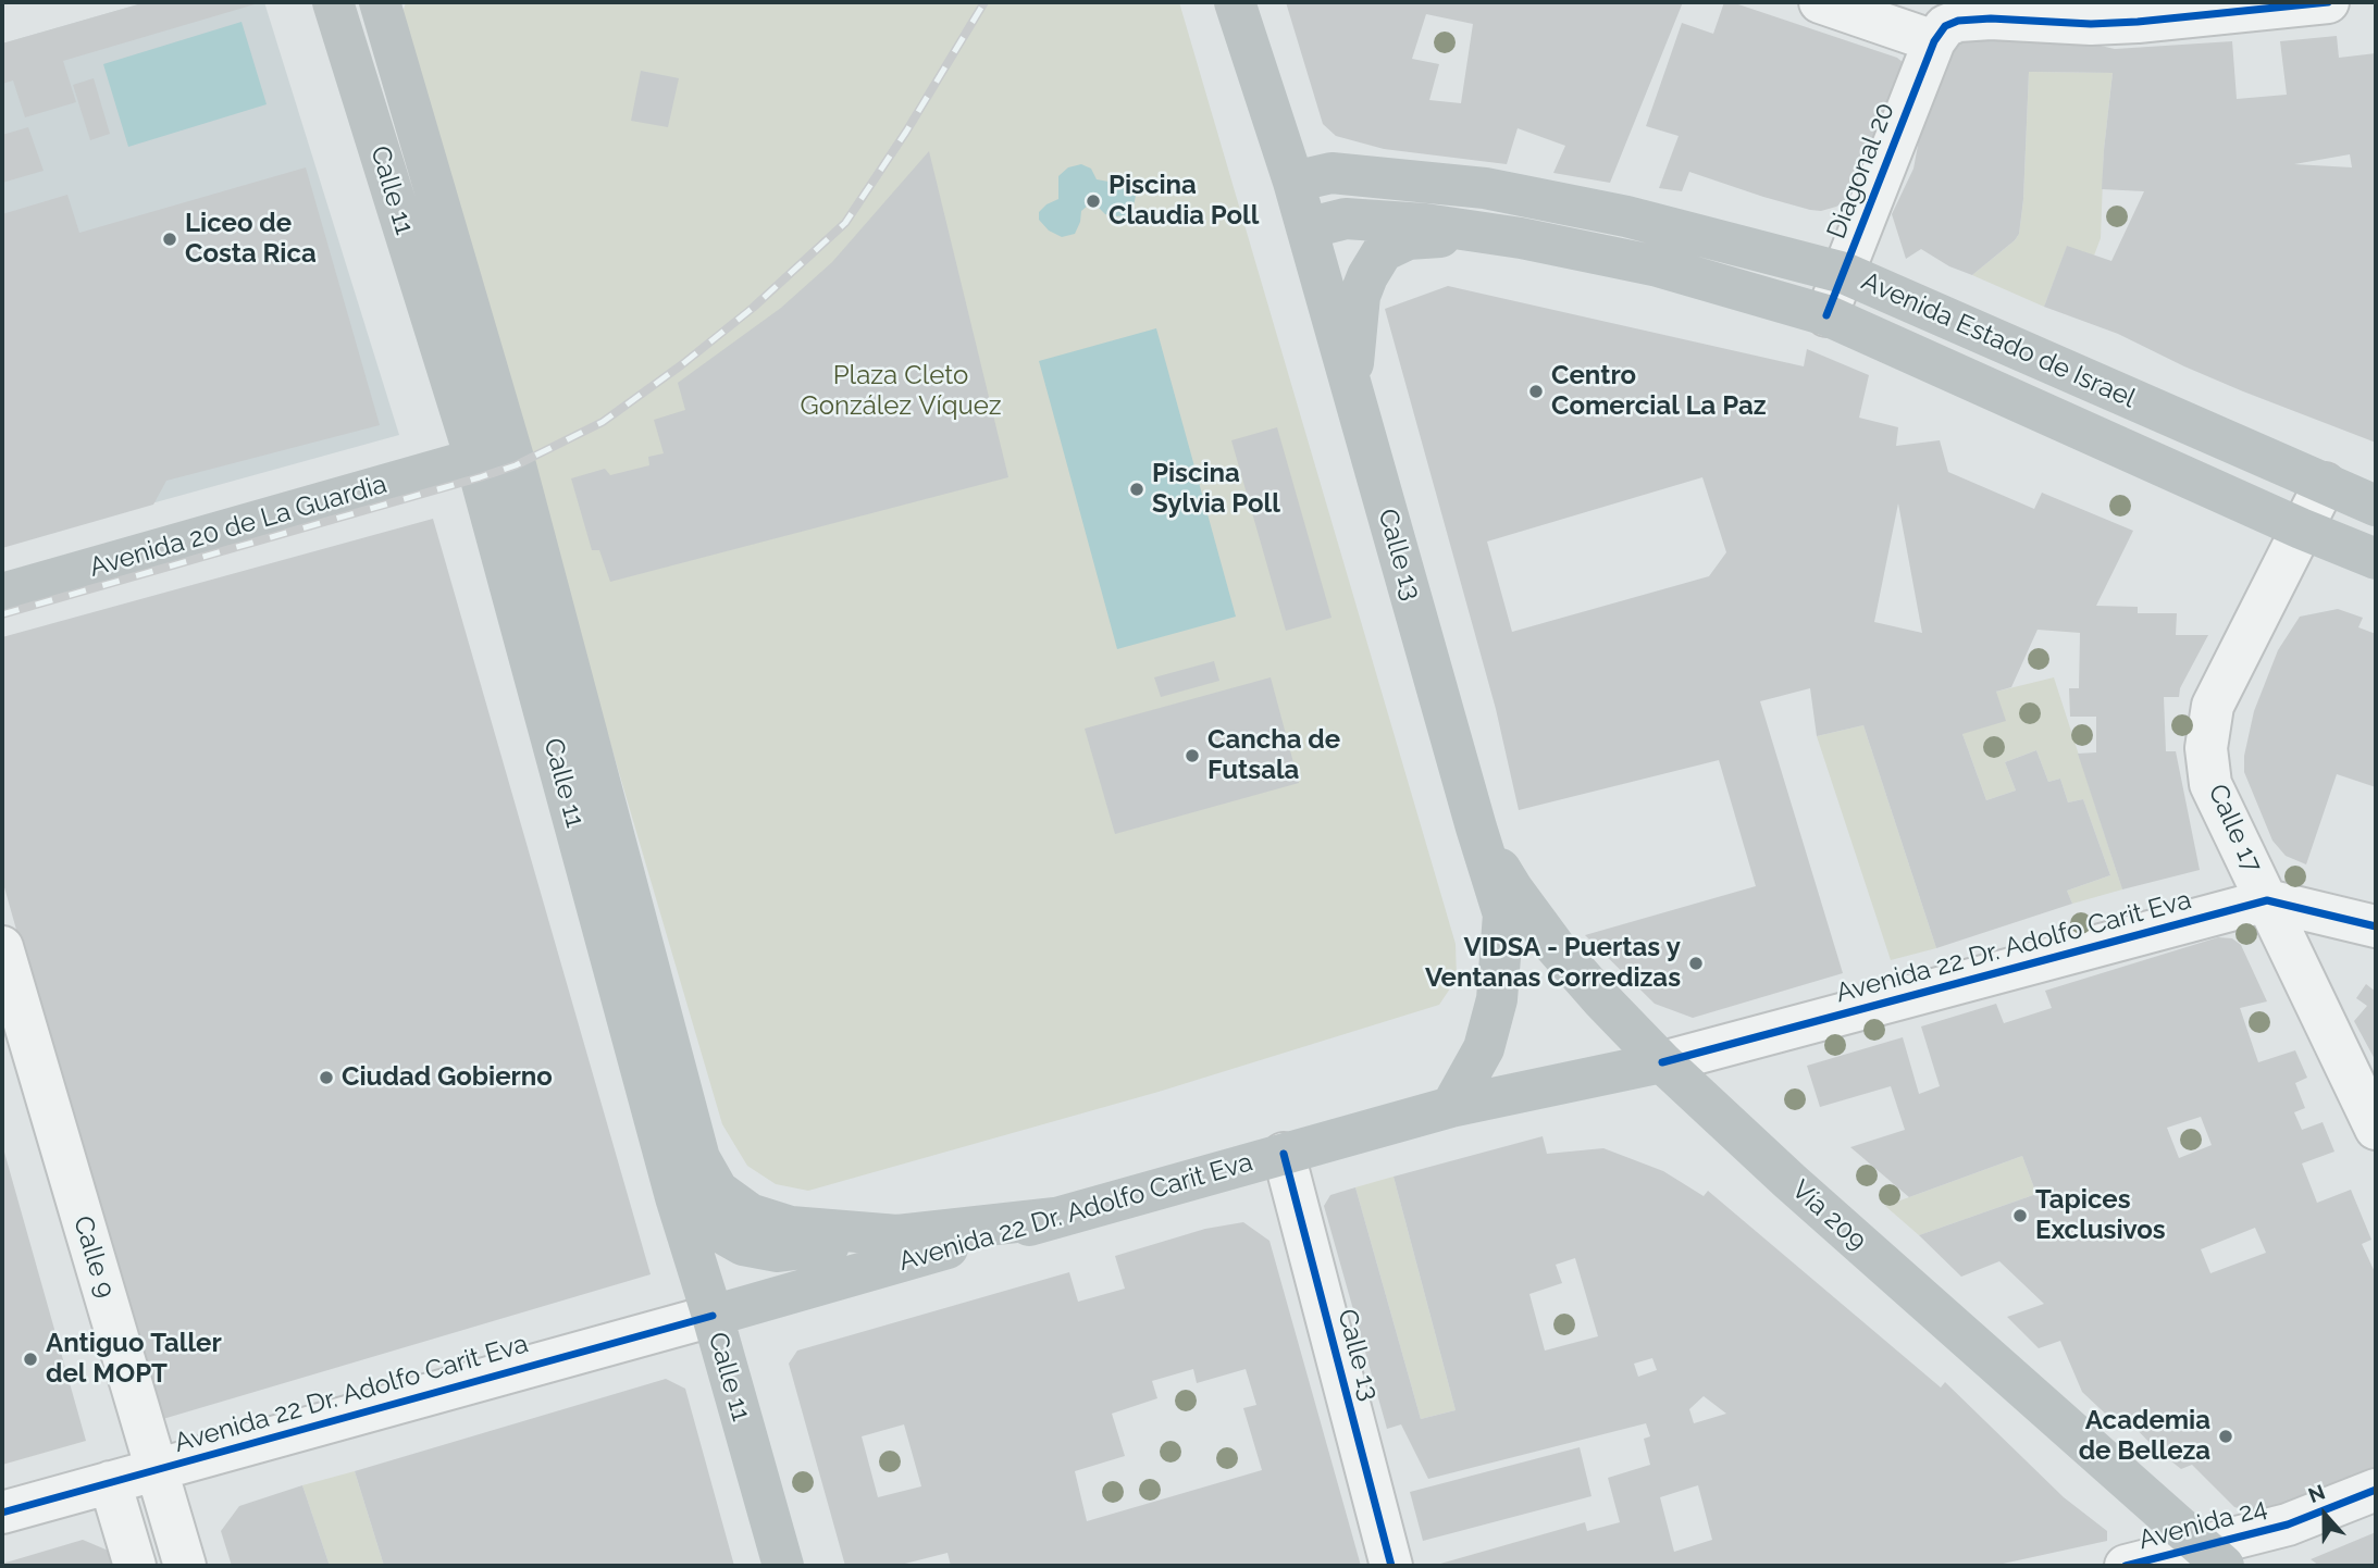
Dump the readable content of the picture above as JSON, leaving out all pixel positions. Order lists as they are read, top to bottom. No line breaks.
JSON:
{"streets":{"main road":["Calle 11","Avenida Estado de Israel","Avenida 20 de La Guardia","Calle 13","Avenida 22 Dr. Adolfo Carit Eva","Vía 209"],"street":["Diagonal 20","Calle 17","Calle 9","Avenida 24"]},"crossings":[["Diagonal 20","Avenida Estado de Israel"],["Calle 11","Avenida 20 de La Guardia"],["Calle 11","Avenida 22 Dr. Adolfo Carit Eva"],["Avenida Estado de Israel","Calle 13"],["Avenida Estado de Israel","Calle 17"],["Calle 13","Avenida 22 Dr. Adolfo Carit Eva"],["Calle 13","Vía 209"],["Calle 17","Avenida 22 Dr. Adolfo Carit Eva"],["Avenida 22 Dr. Adolfo Carit Eva","Vía 209"],["Avenida 22 Dr. Adolfo Carit Eva","Calle 9"],["Vía 209","Avenida 24"]],"parks":["Plaza Cleto González Víquez"],"places":["Piscina Claudia Poll","Liceo de Costa Rica","Centro Comercial La Paz","Piscina Sylvia Poll","Cancha de Futsala","VIDSA - Puertas y Ventanas Corredizas","Ciudad Gobierno","Tapices Exclusivos","Antiguo Taller del MOPT","Academia de Belleza"],"north":"top"}
